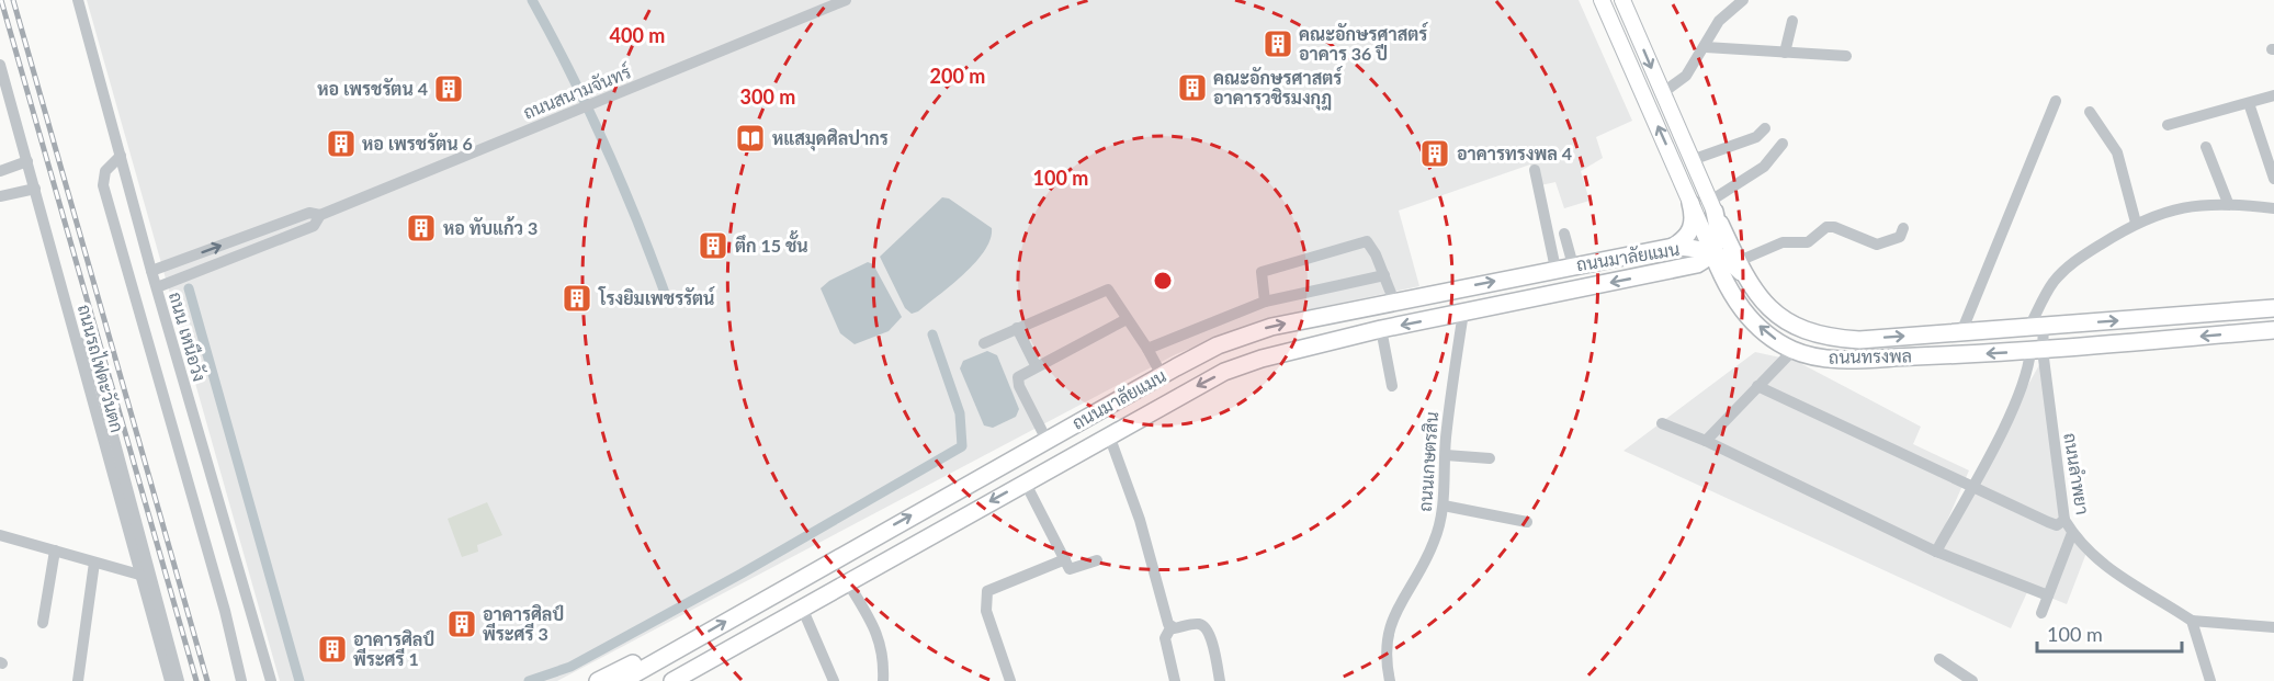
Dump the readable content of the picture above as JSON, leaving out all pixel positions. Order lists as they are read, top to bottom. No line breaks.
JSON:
{"streets":{"highway":["ถนนมาลัยแมน","ถนนทรงพล"],"street":["ถนนสนามจันทร์","ถนน เหนือวัง","ถนนรถไฟตะวันตก","ถนนเกษตรสิน","ถนนลำพยา"]},"crossings":[["ถนนสนามจันทร์","ถนน เหนือวัง"],["ถนนมาลัยแมน","ถนนทรงพล"],["ถนนมาลัยแมน","ถนนเกษตรสิน"],["ถนนทรงพล","ถนนลำพยา"]],"places":{"building":["คณะอักษรศาสตร์ อาคาร 36 ปี","คณะอักษรศาสตร์ อาคารวชิรมงกุฎ","หอ เพรชรัตน 4","หอ เพรชรัตน 6","อาคารทรงพล 4","หอ ทับแก้ว 3","ตึก 15 ชั้น","โรงยิมเพชรรัตน์","อาคารศิลป์ พีระศรี 3","อาคารศิลป์ พีระศรี 1"],"library":["หแสมุดศิลปากร"]},"scale_bar":"100 m","rings":["400 m","200 m","300 m","100 m"]}
